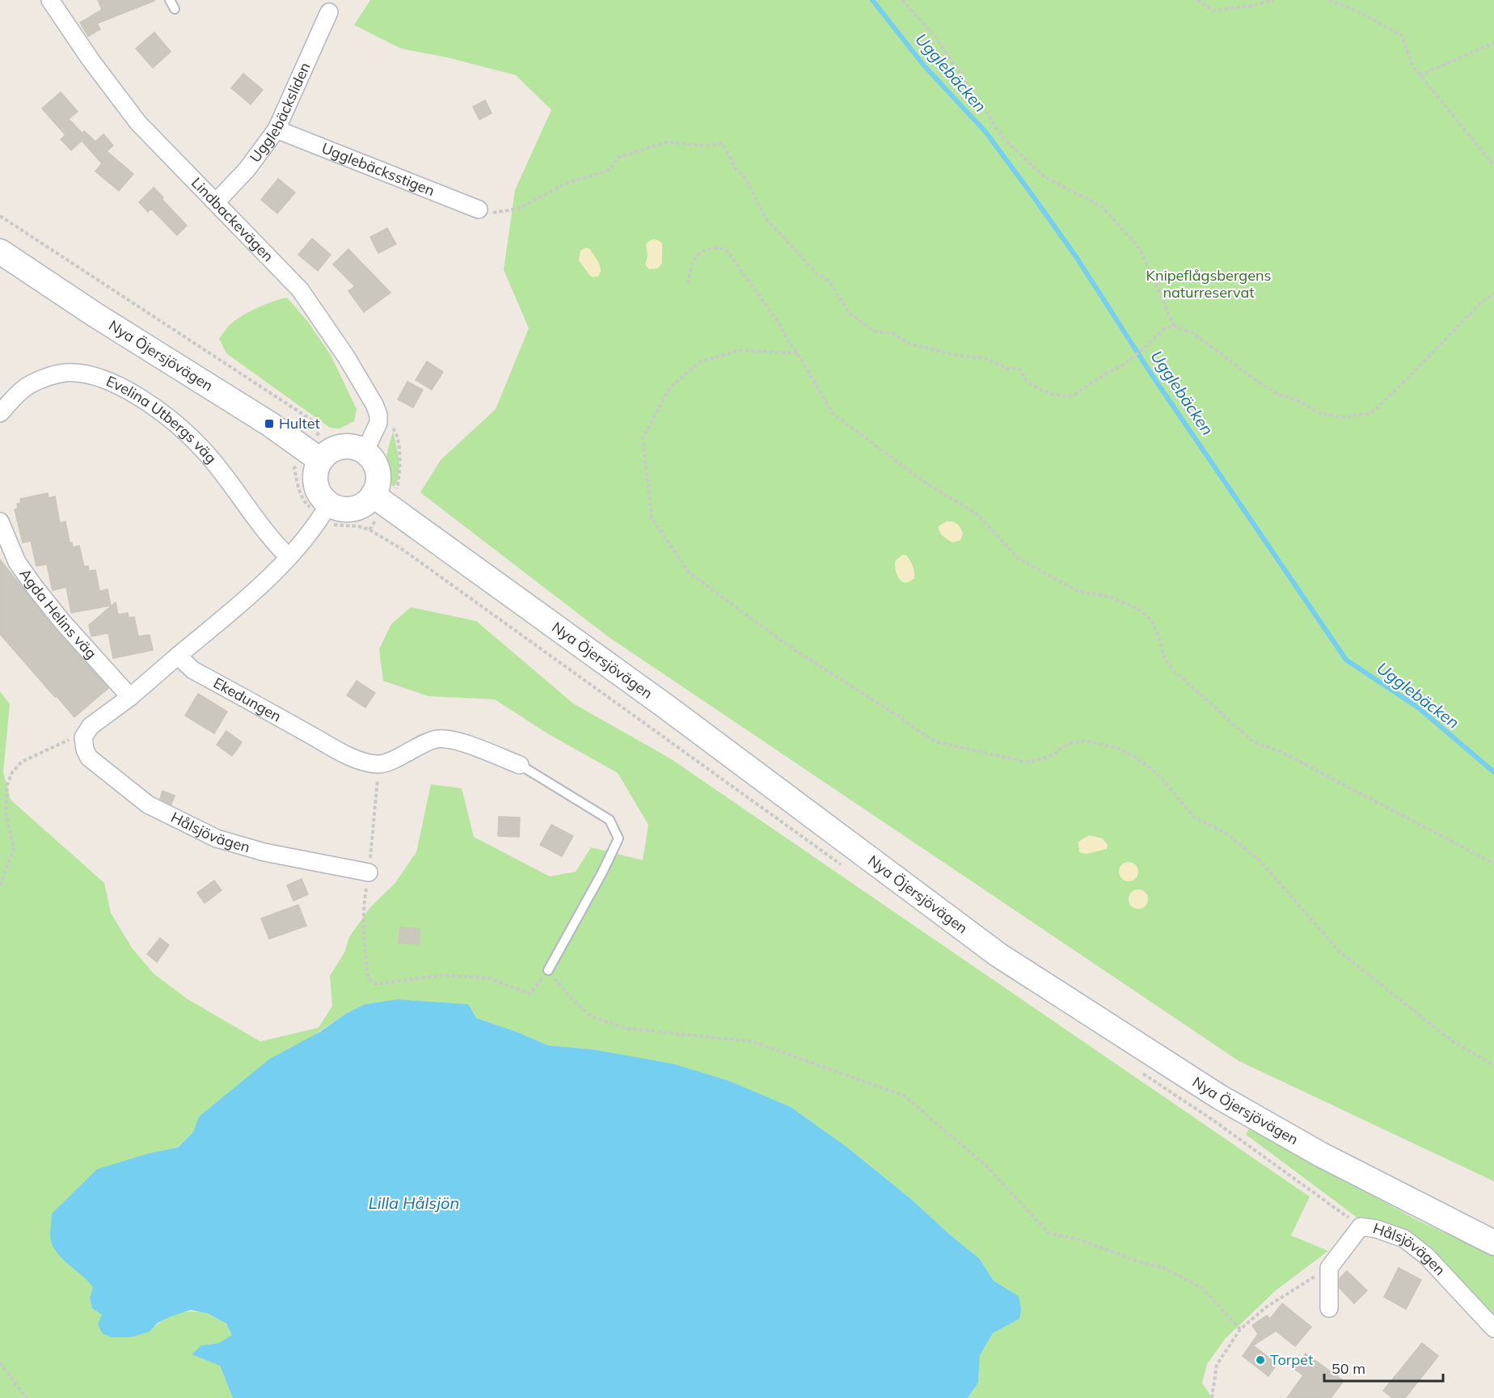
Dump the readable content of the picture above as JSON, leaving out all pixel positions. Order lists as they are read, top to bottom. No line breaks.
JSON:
{"streets":{"street":["Ugglebäcksliden","Ugglebäcksstigen","Lindbackevägen","Nya Öjersjövägen","Evelina Utbergs väg","Agda Helins väg","Ekedungen","Hålsjövägen"]},"crossings":[["Ugglebäcksliden","Ugglebäcksstigen"],["Ugglebäcksliden","Lindbackevägen"]],"water":["Ugglebäcken","Lilla Hålsjön"],"parks":["Knipeflågsbergens naturreservat"],"places":{"transit":["Hultet"],"other":["Torpet"]},"scale_bar":"50 m"}
